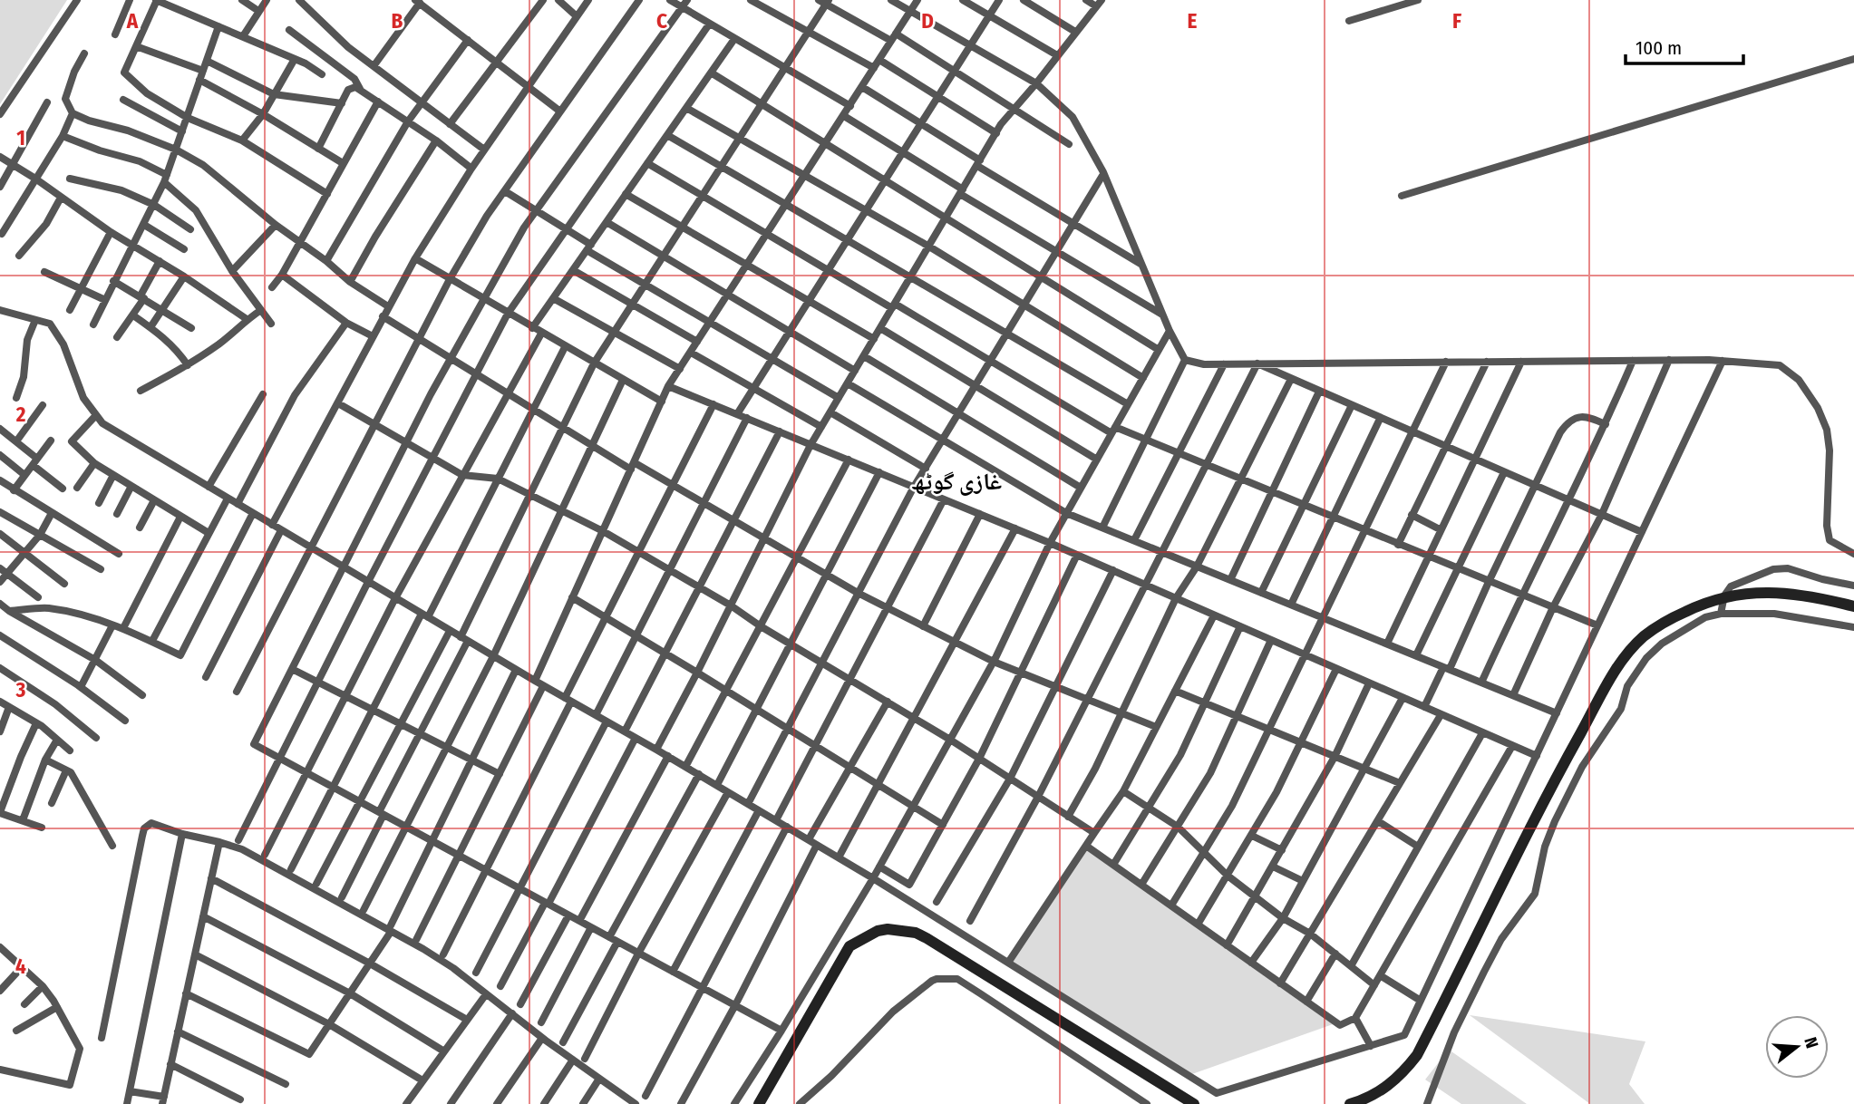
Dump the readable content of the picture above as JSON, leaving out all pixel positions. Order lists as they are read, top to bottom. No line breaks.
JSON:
{"districts":["غازی گوٹھ"],"scale_bar":"100 m","north":"right","grid":{"columns":["A","B","C","D","E","F"],"rows":["1","2","3","4"]}}
